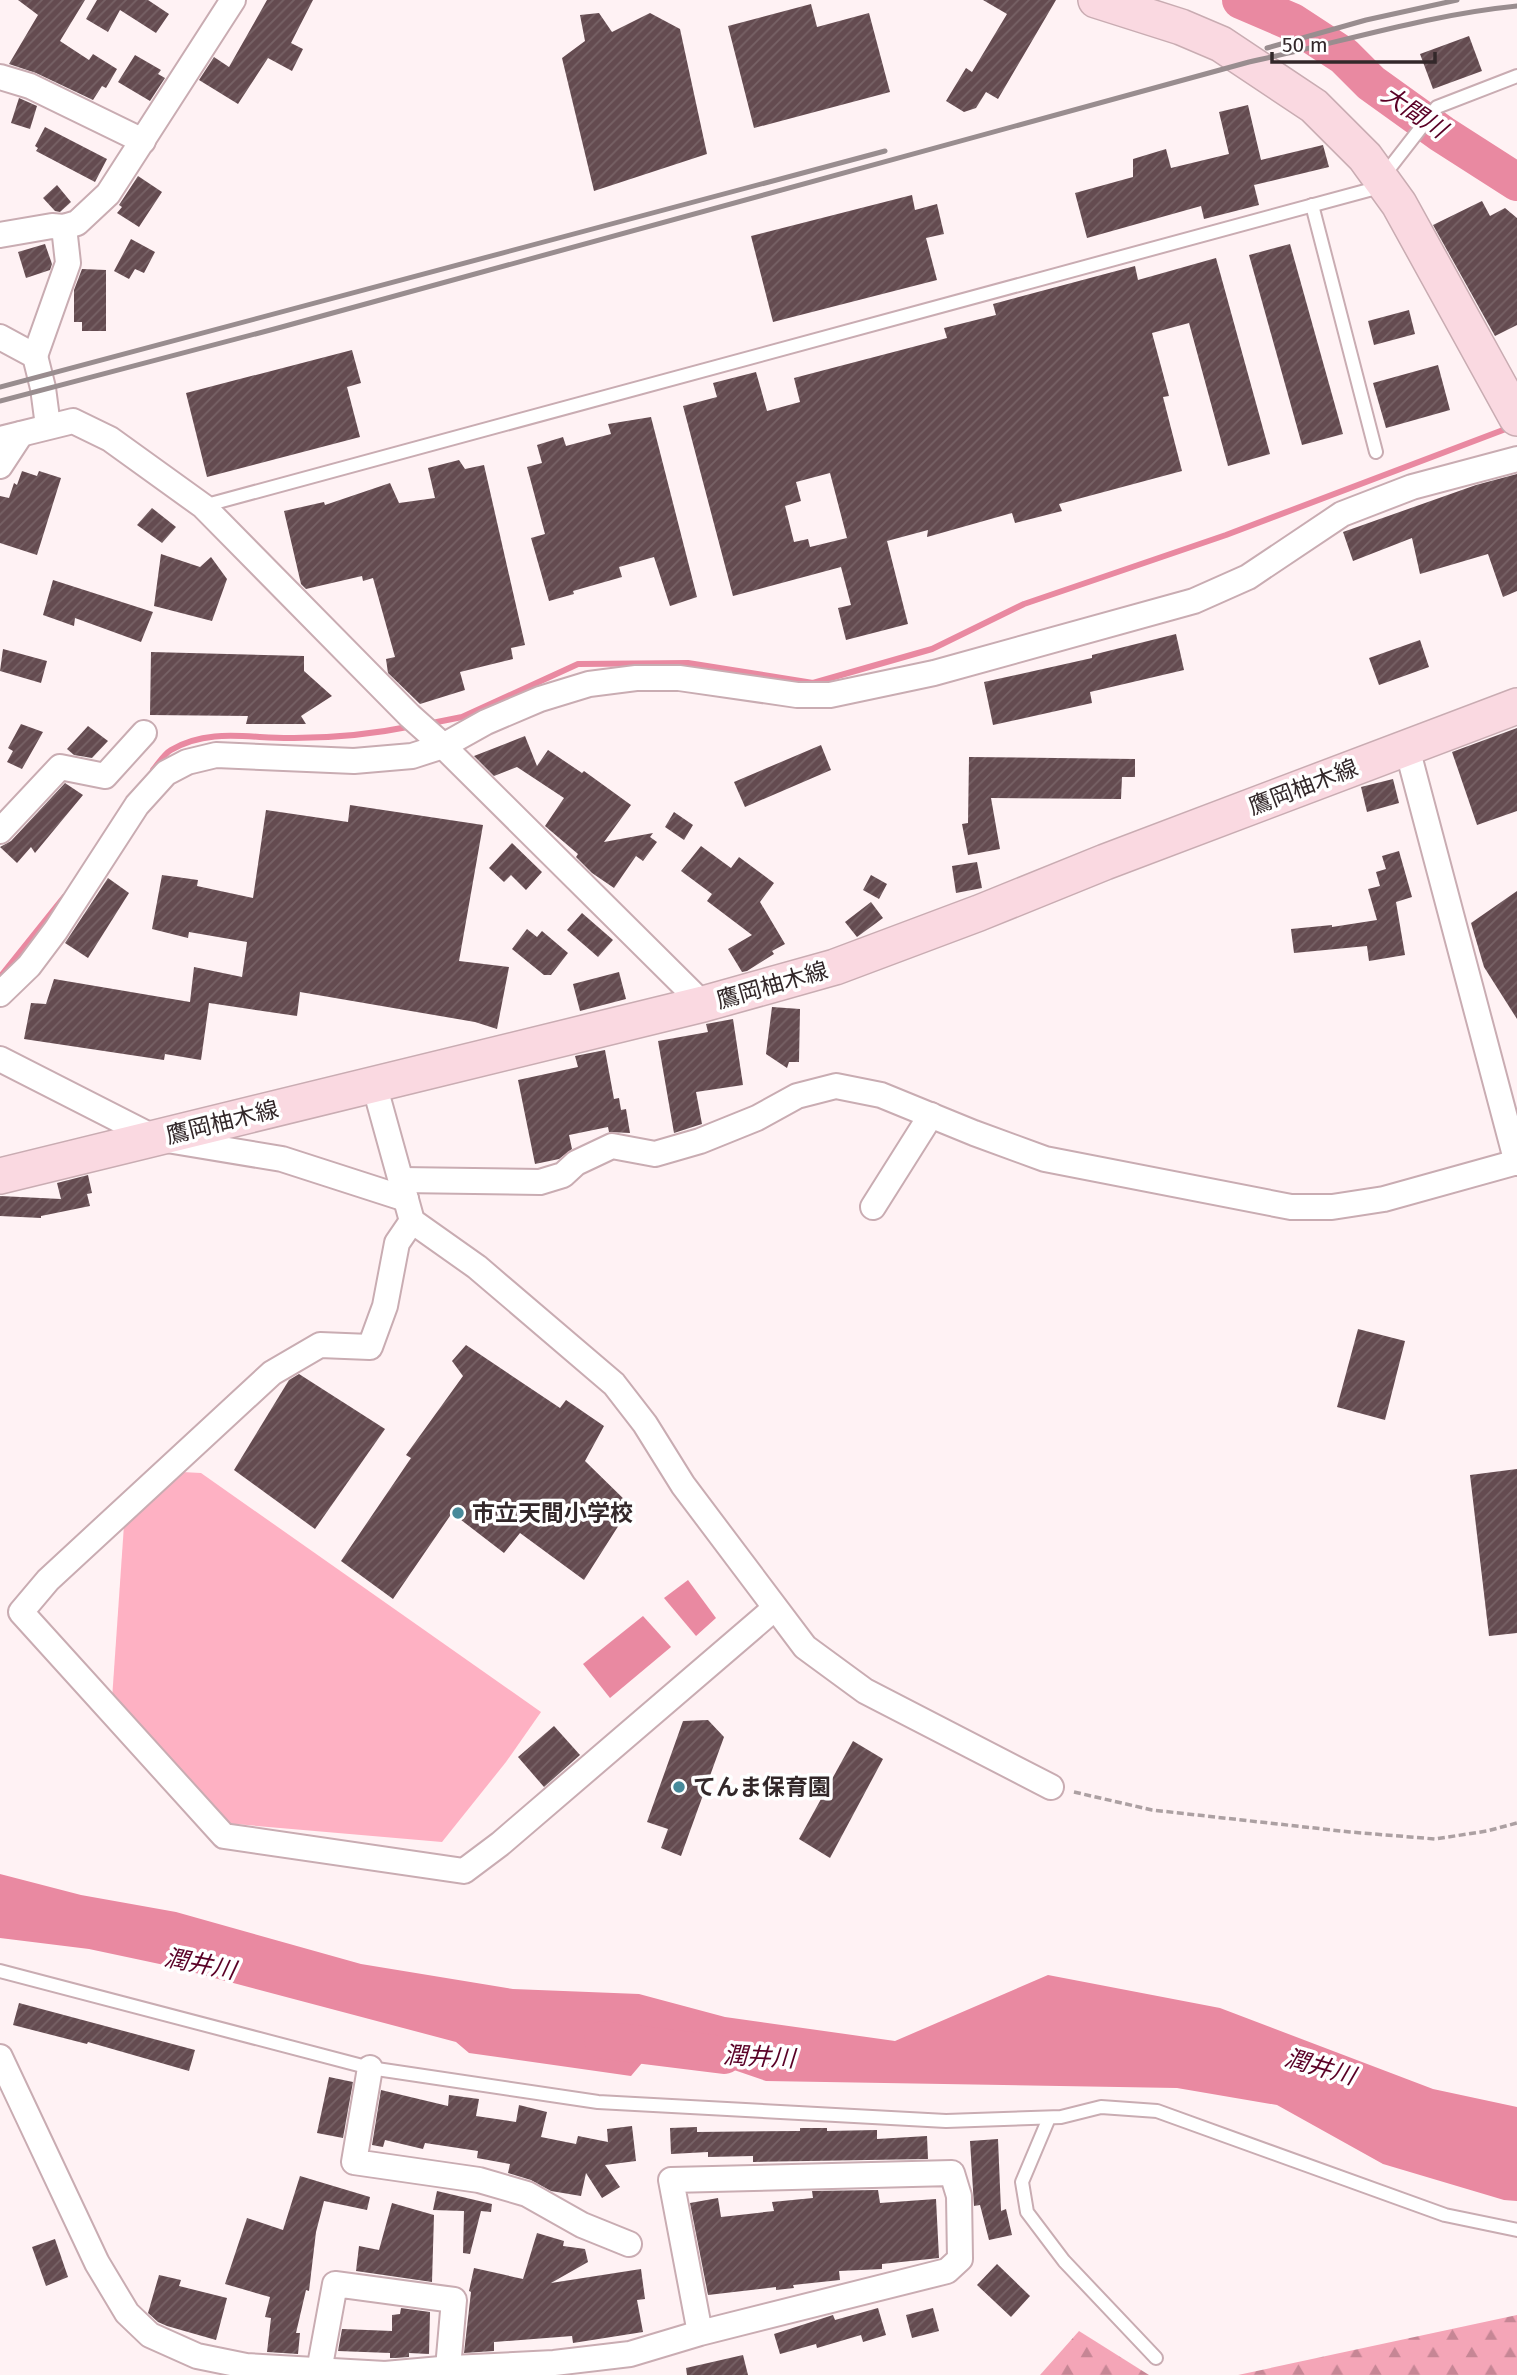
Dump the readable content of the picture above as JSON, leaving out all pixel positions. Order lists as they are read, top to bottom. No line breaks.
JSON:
{"streets":{"main road":["鷹岡柚木線"]},"water":["大間川","潤井川"],"places":["市立天間小学校","てんま保育園"],"scale_bar":"50 m"}
